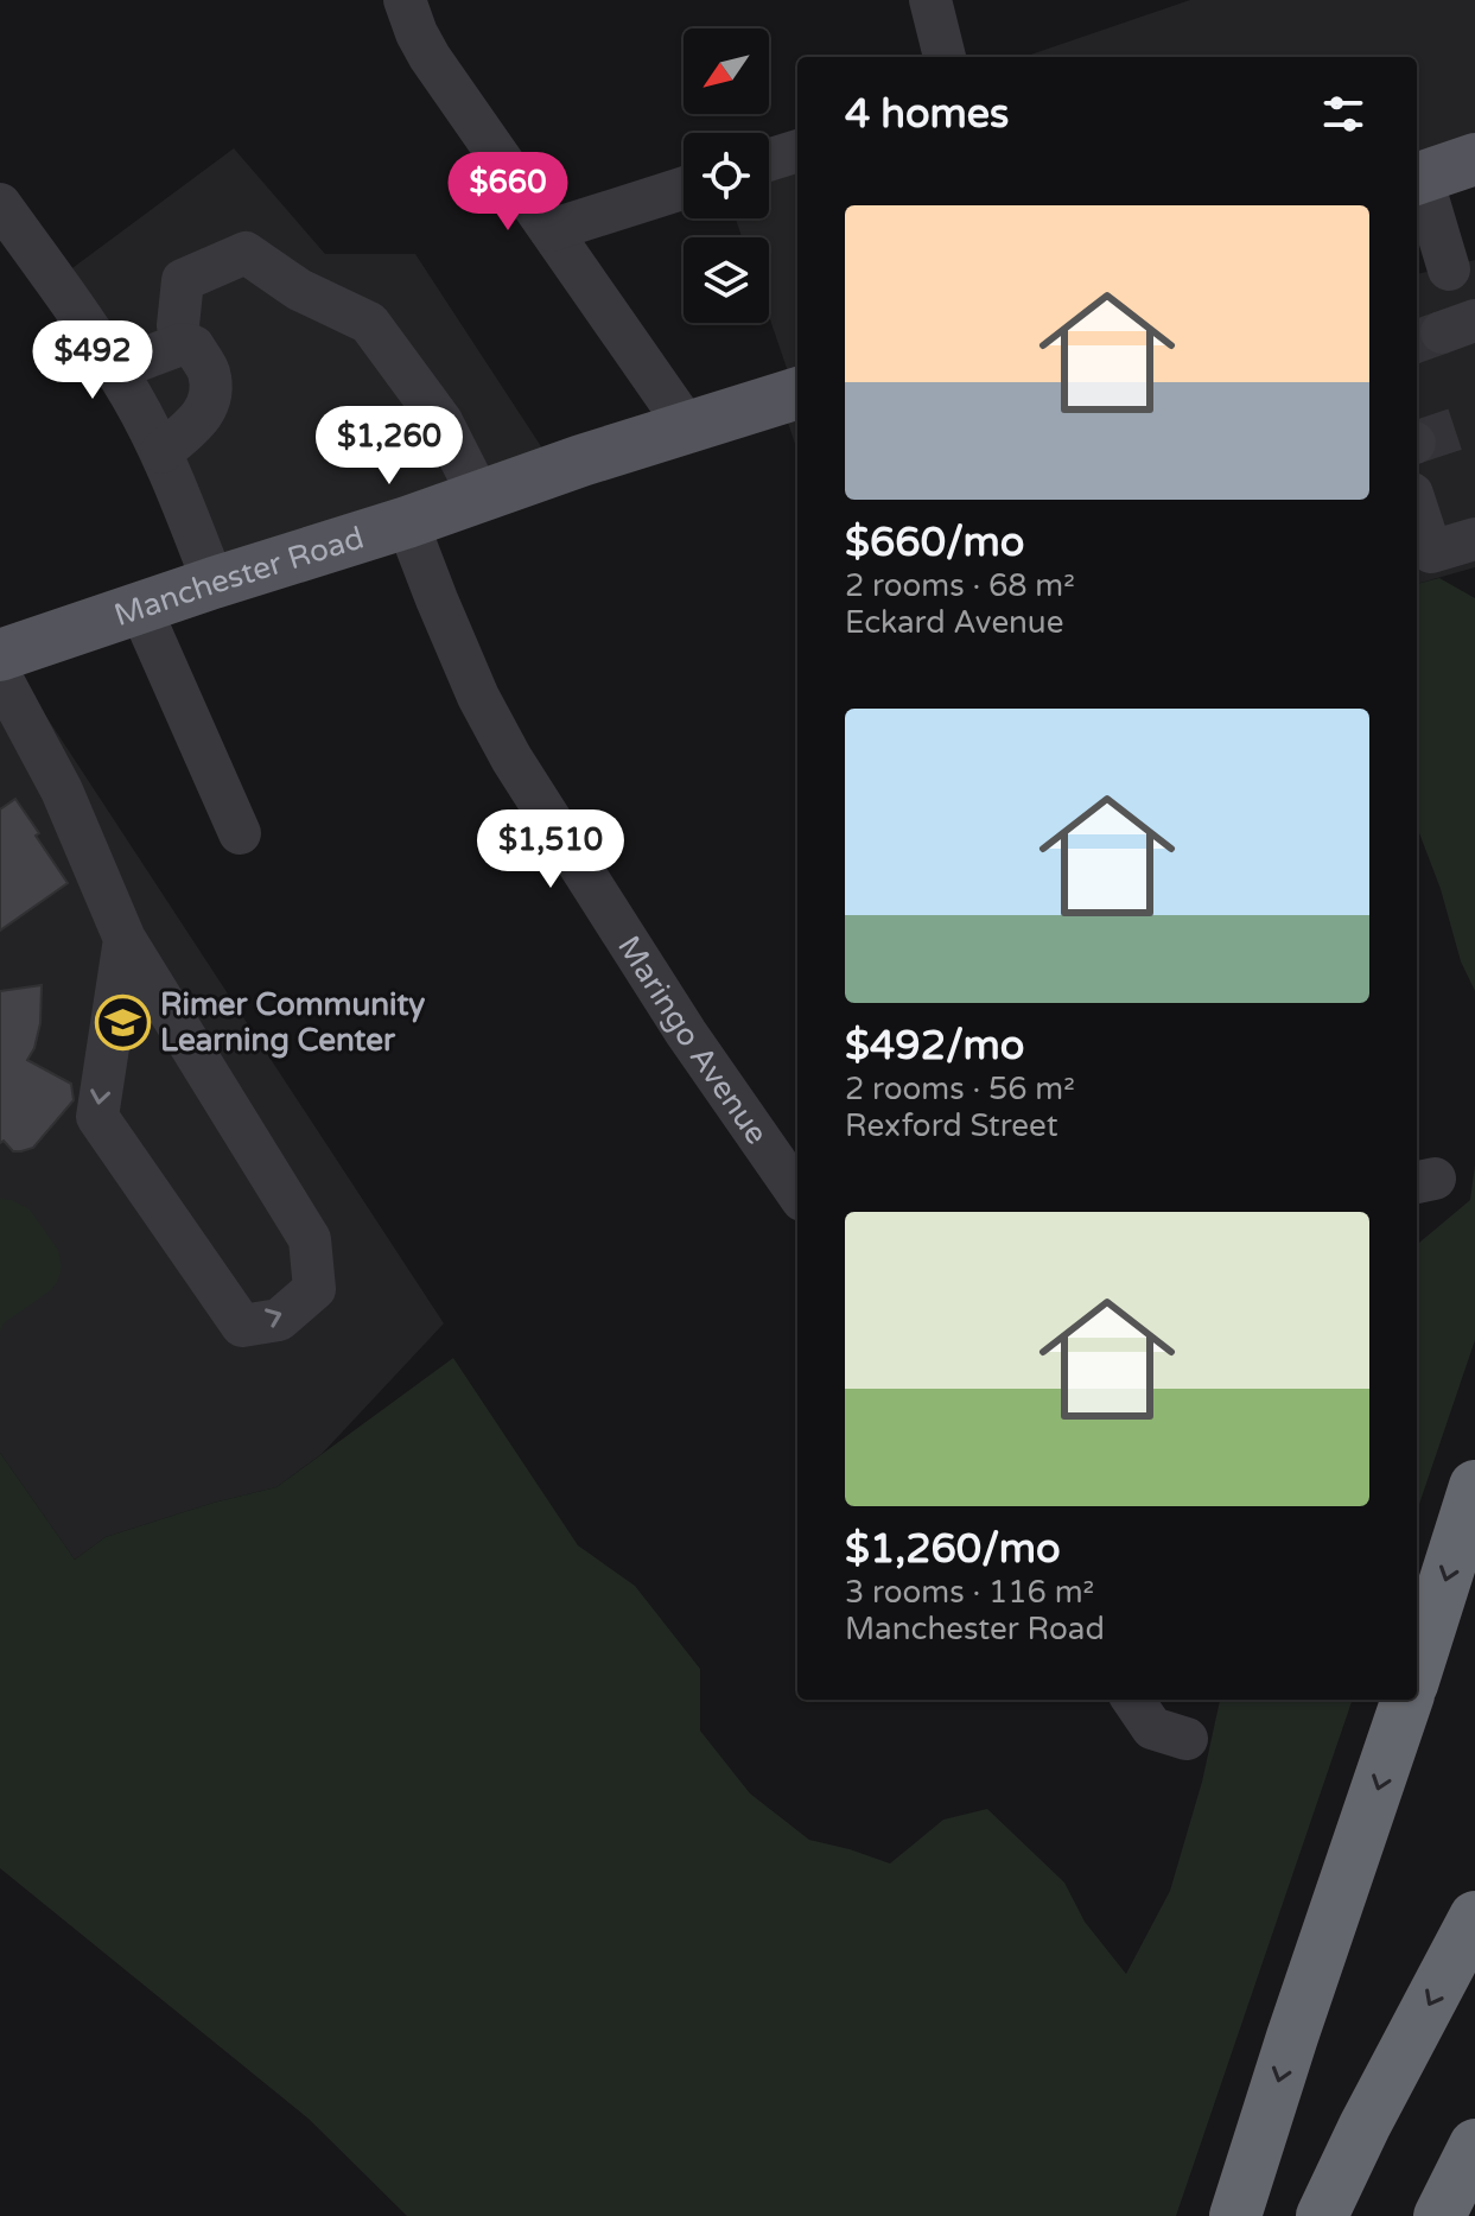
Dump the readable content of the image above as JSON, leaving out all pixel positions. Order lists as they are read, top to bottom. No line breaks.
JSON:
{"streets":{"main road":["Manchester Road"],"street":["Maringo Avenue"]},"crossings":[["Manchester Road","Maringo Avenue"]],"places":{"school or university":["Rimer Community Learning Center"]},"north":"bottom left","page":{"heading":"4 homes","price":["$660","$492","$1,260","$1,510"],"list":[{"name":"$660/mo","note":"2 rooms · 68 m² · Eckard Avenue"},{"name":"$492/mo","note":"2 rooms · 56 m² · Rexford Street"},{"name":"$1,260/mo","note":"3 rooms · 116 m² · Manchester Road"}]}}
